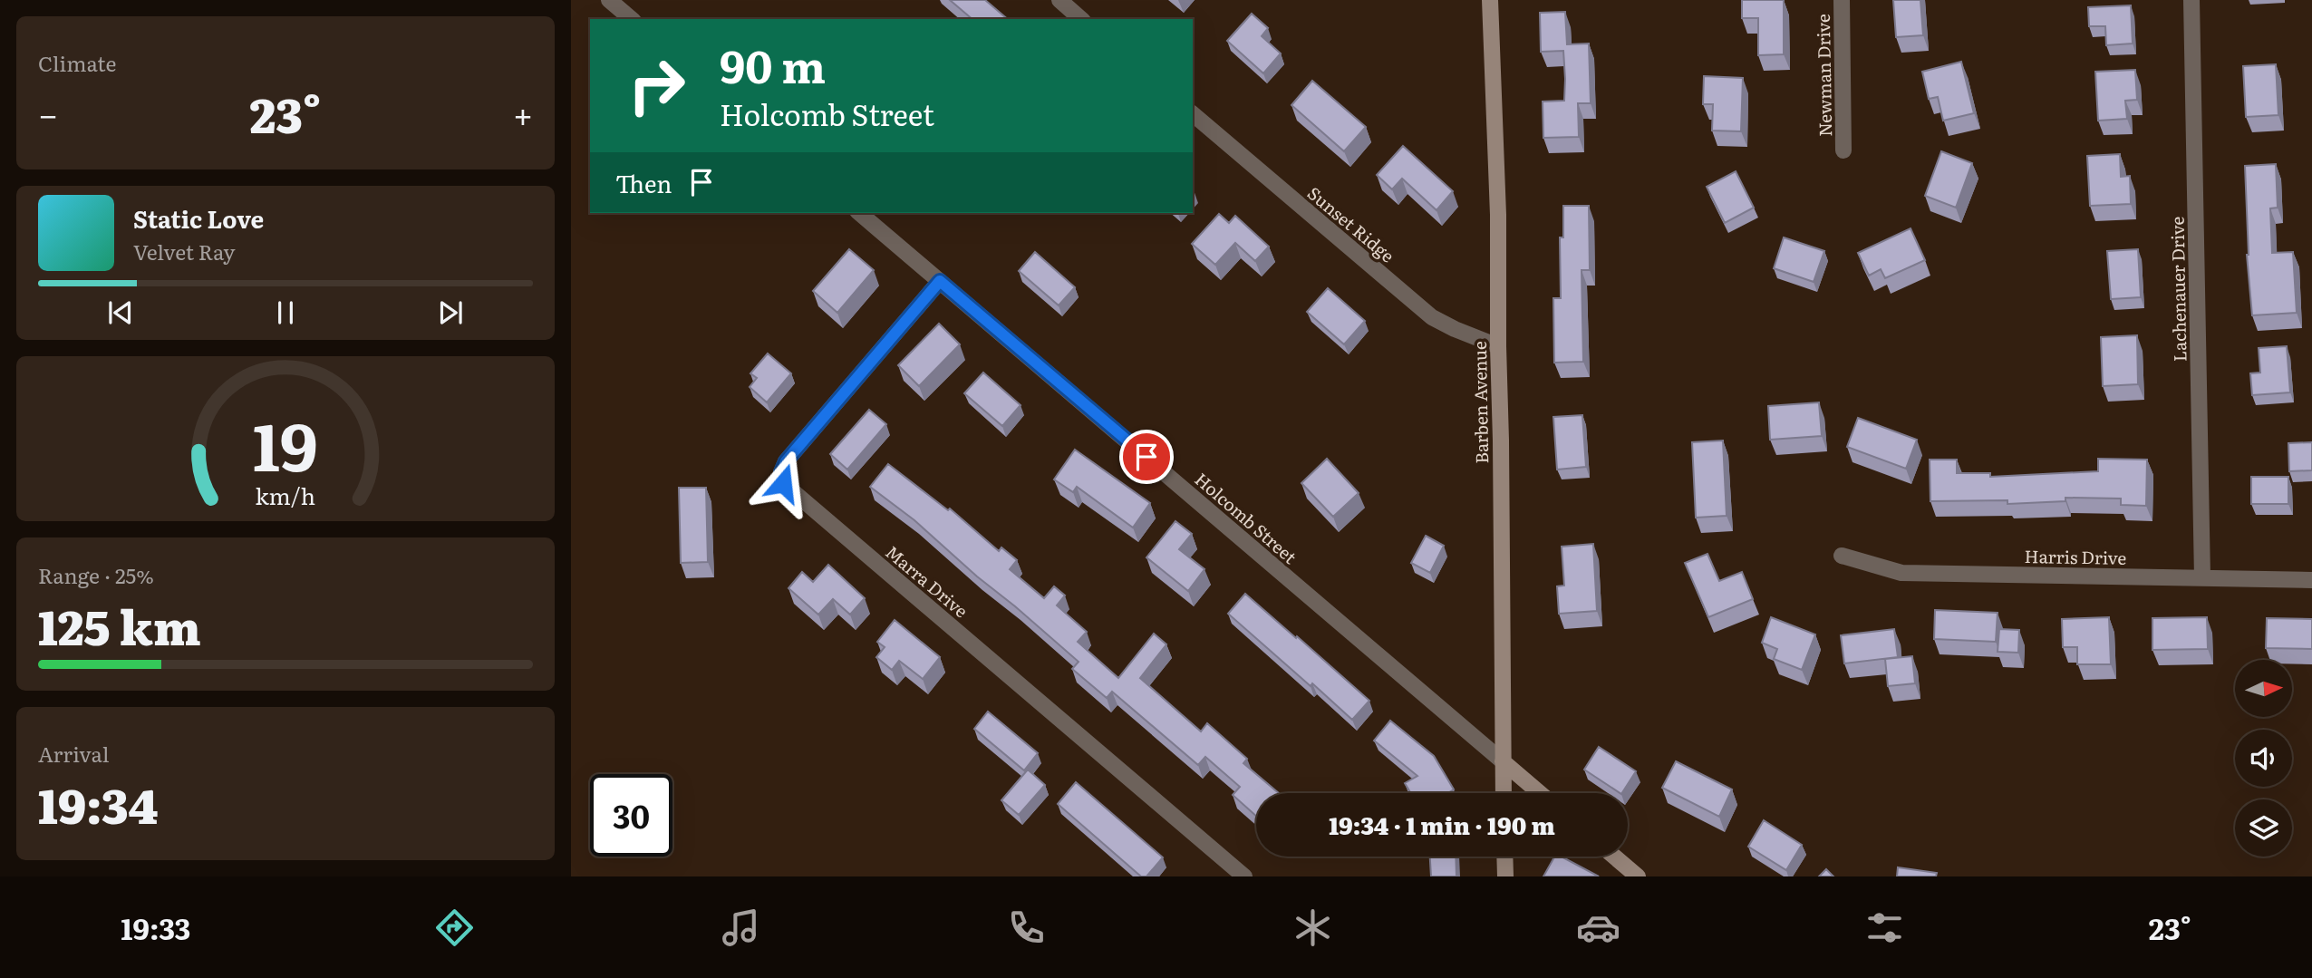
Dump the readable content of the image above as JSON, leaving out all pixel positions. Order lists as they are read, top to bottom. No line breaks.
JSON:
{"streets":{"street":["Newman Drive","Sunset Ridge","Lachenauer Drive","Barben Avenue","Holcomb Street","Harris Drive","Marra Drive"]},"crossings":[["Sunset Ridge","Barben Avenue"],["Lachenauer Drive","Harris Drive"],["Barben Avenue","Holcomb Street"],["Holcomb Street","Marra Drive"]],"north":"right","page":{"tile":["Climate",["Range · 25%","125 km"],["Arrival","19:34"]],"turn":["90 m","Holcomb Street"],"heat":["−","23°","+"],"then":"Then","song":["Static Love","Velvet Ray"],"limit":"30","trip":"19:34 · 1 min · 190 m","tabs":["19:33","23°"],"gauge":["19","km/h"]}}
